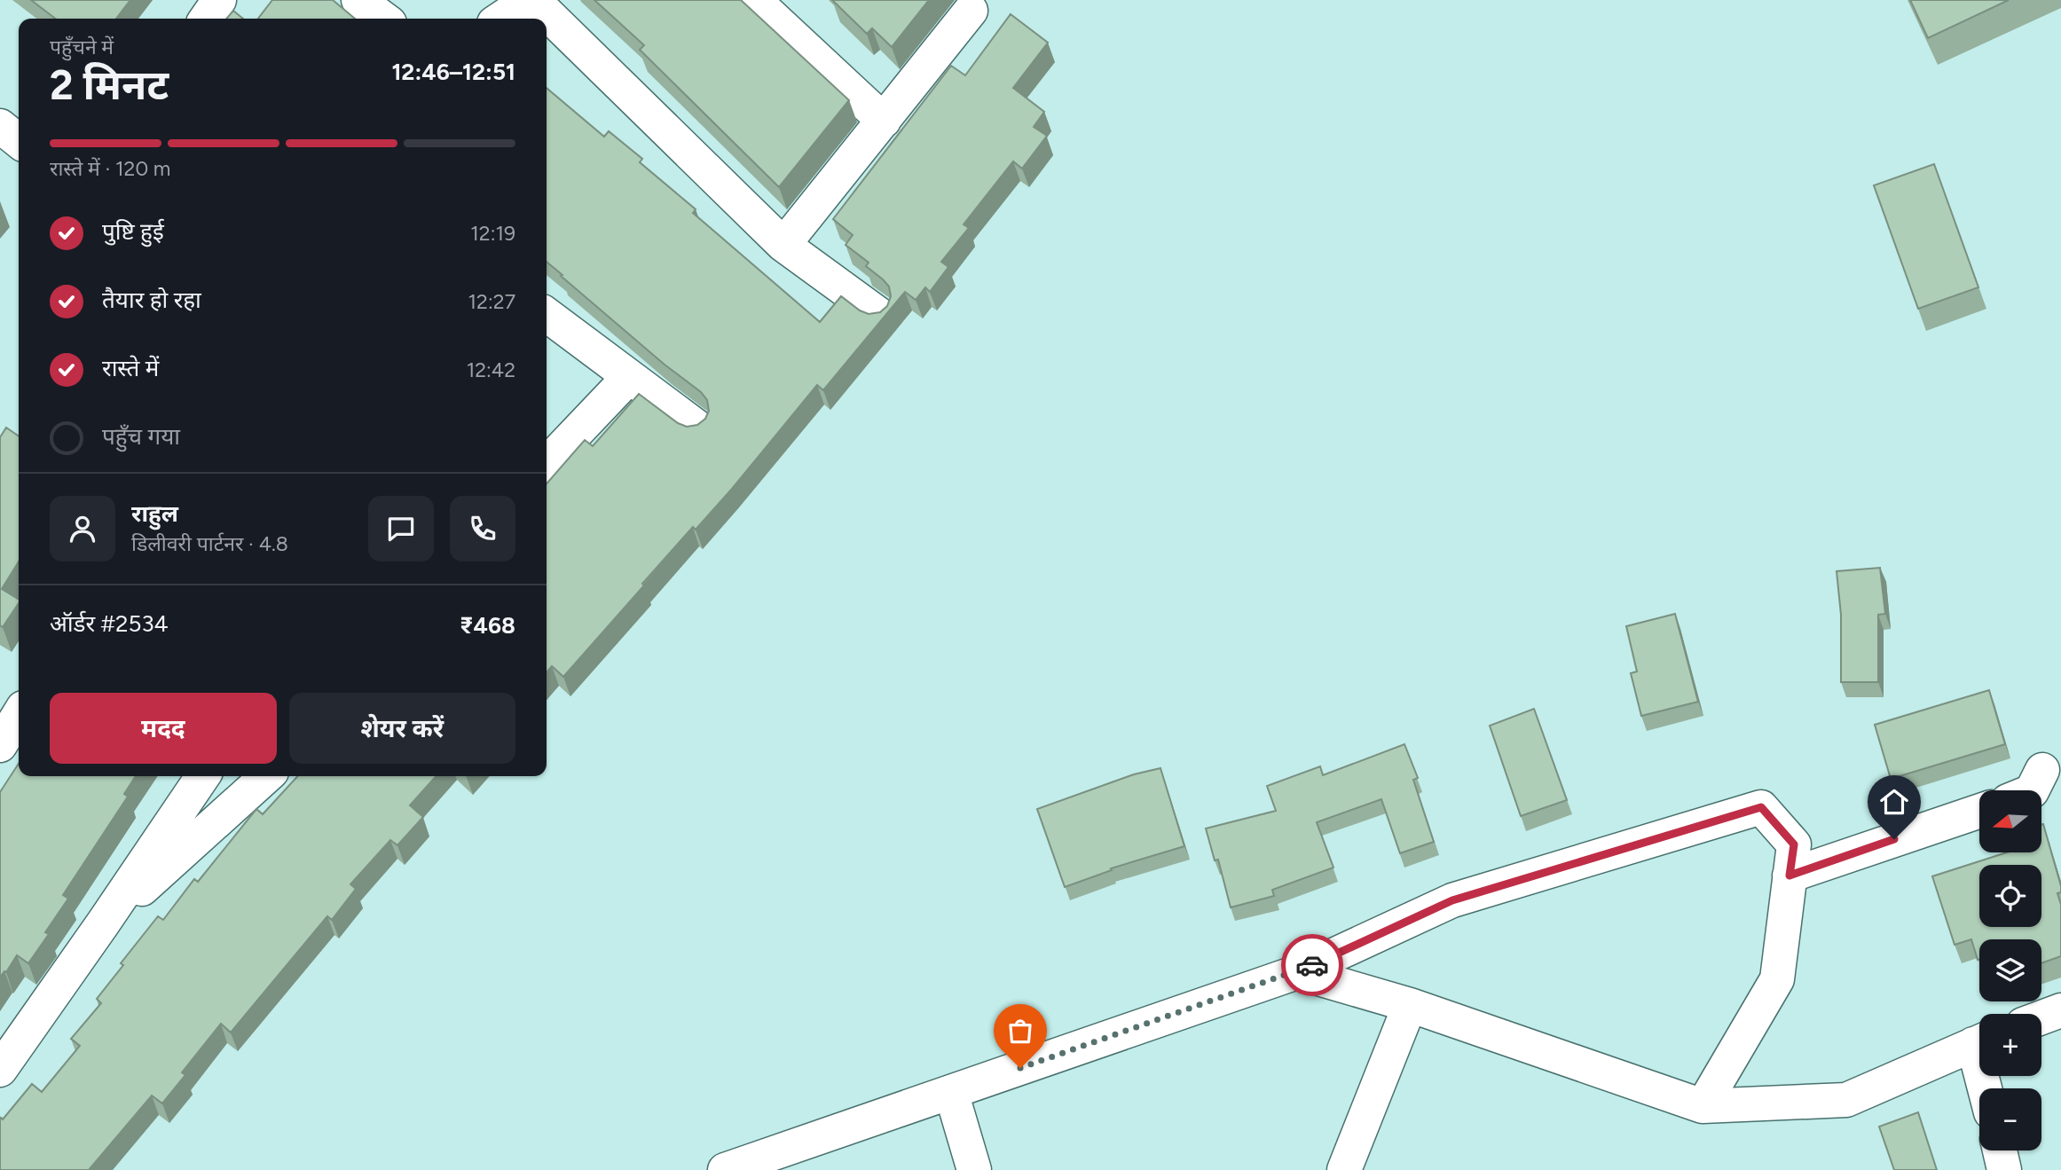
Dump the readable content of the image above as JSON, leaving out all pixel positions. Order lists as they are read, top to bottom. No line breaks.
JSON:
{"north":"left","page":{"heading":["2 मिनट","पहुँचने में","12:46–12:51"],"panel":["राहुल","डिलीवरी पार्टनर · 4.8","ऑर्डर #2534","₹468"],"bar":"रास्ते में · 120 m","list":[["पुष्टि हुई","12:19"],["तैयार हो रहा","12:27"],["रास्ते में","12:42"],"पहुँच गया"],"buttons":["मदद","शेयर करें"],"map_buttons":["+","−"]}}
